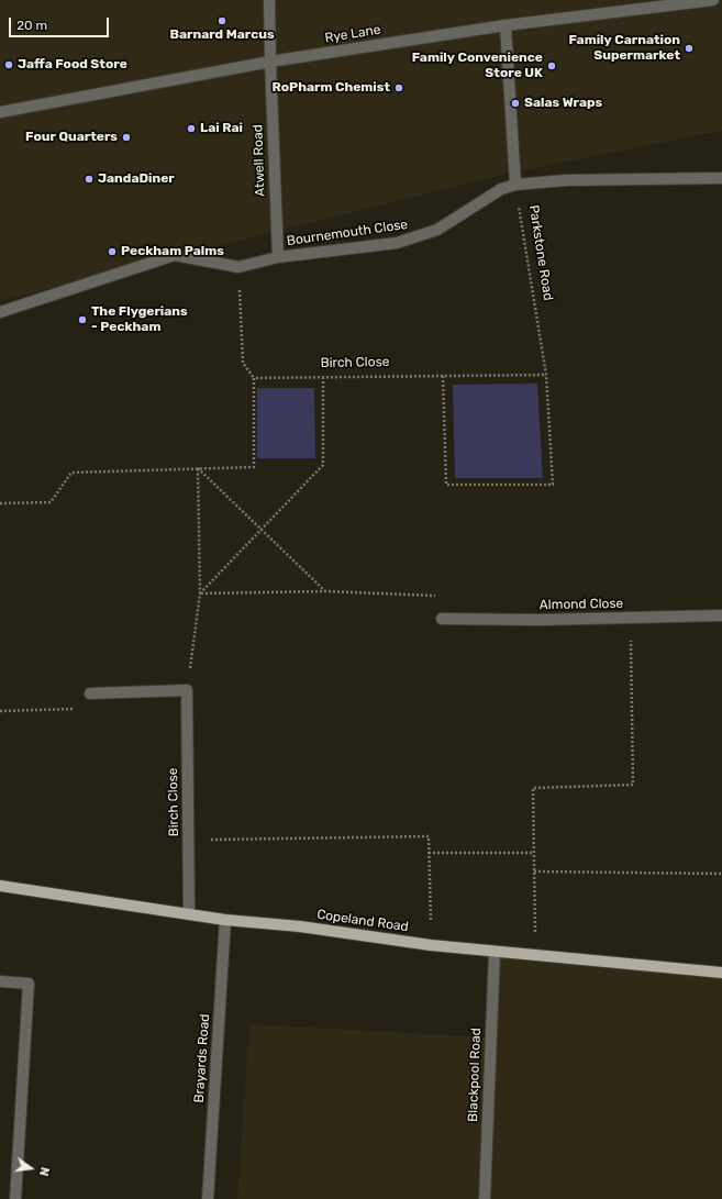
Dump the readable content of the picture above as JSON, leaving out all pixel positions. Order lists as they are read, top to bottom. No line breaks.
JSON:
{"streets":{"main road":["Copeland Road"],"street":["Rye Lane","Atwell Road","Bournemouth Close","Birch Close","Almond Close","Brayards Road","Blackpool Road"],"path":["Parkstone Road"]},"crossings":[["Rye Lane","Atwell Road"],["Atwell Road","Bournemouth Close"],["Bournemouth Close","Parkstone Road"],["Parkstone Road","Birch Close"],["Birch Close","Copeland Road"],["Copeland Road","Brayards Road"],["Copeland Road","Blackpool Road"]],"places":["Barnard Marcus","Family Carnation Supermarket","Jaffa Food Store","Family Convenience Store UK","RoPharm Chemist","Salas Wraps","Lai Rai","Four Quarters","JandaDiner","Peckham Palms","The Flygerians - Peckham"],"scale_bar":"20 m","north":"right"}
